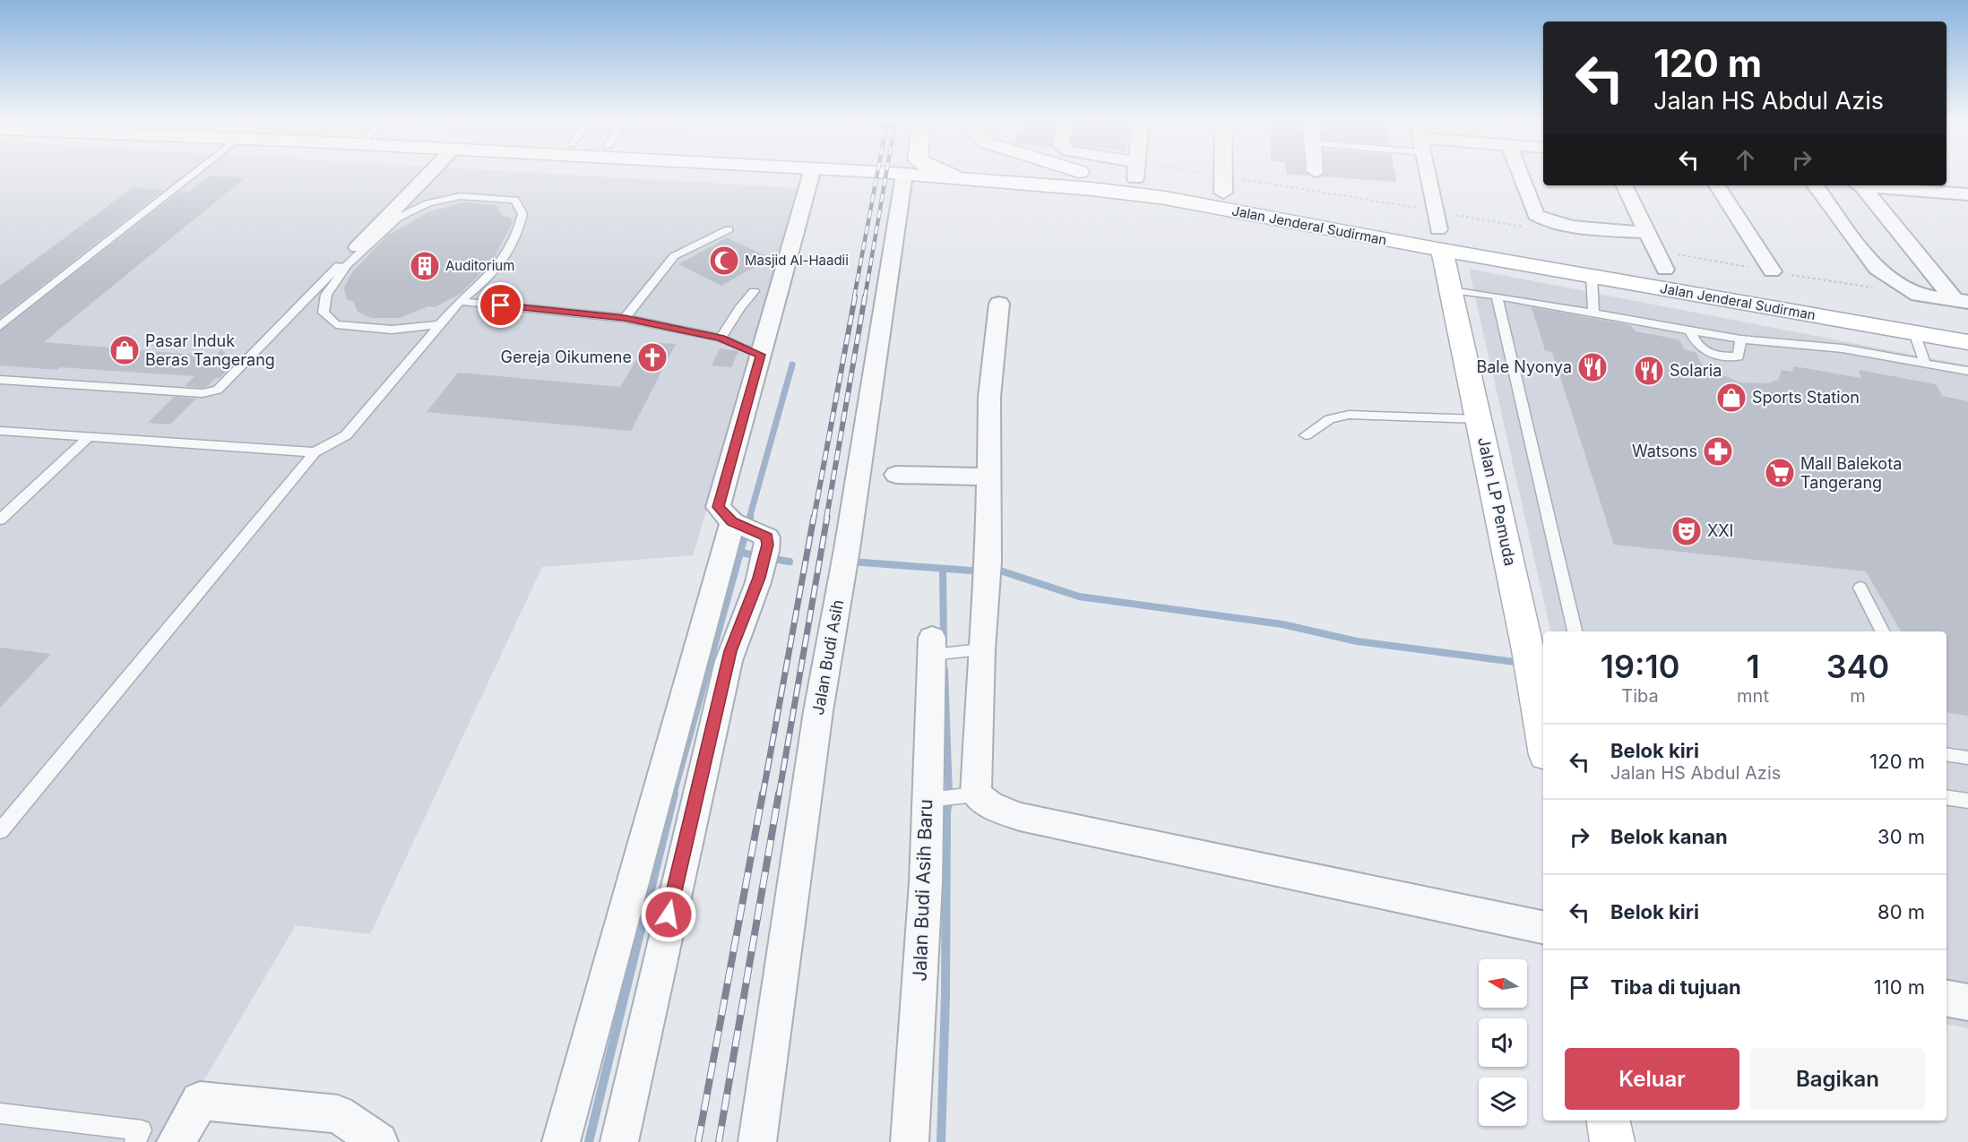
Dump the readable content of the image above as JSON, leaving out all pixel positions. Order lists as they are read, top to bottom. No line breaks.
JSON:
{"streets":{"main road":["Jalan Jenderal Sudirman","Jalan LP Pemuda"],"street":["Jalan Budi Asih","Jalan Budi Asih Baru"]},"crossings":[["Jalan Jenderal Sudirman","Jalan LP Pemuda"]],"places":{"mosque":["Masjid Al-Haadii"],"building":["Auditorium"],"shop":["Pasar Induk Beras Tangerang","Sports Station"],"church":["Gereja Oikumene"],"restaurant":["Bale Nyonya","Solaria"],"pharmacy":["Watsons"],"supermarket":["Mall Balekota Tangerang"],"theatre":["XXI"]},"north":"left","page":{"turn":["120 m","Jalan HS Abdul Azis"],"eta":["19:10","Tiba","1","mnt","340","m"],"list":[{"name":"Belok kiri","note":"Jalan HS Abdul Azis","value":"120 m"},{"name":"Belok kanan","value":"30 m"},{"name":"Belok kiri","value":"80 m"},{"name":"Tiba di tujuan","value":"110 m"}],"buttons":["Keluar","Bagikan"]}}
